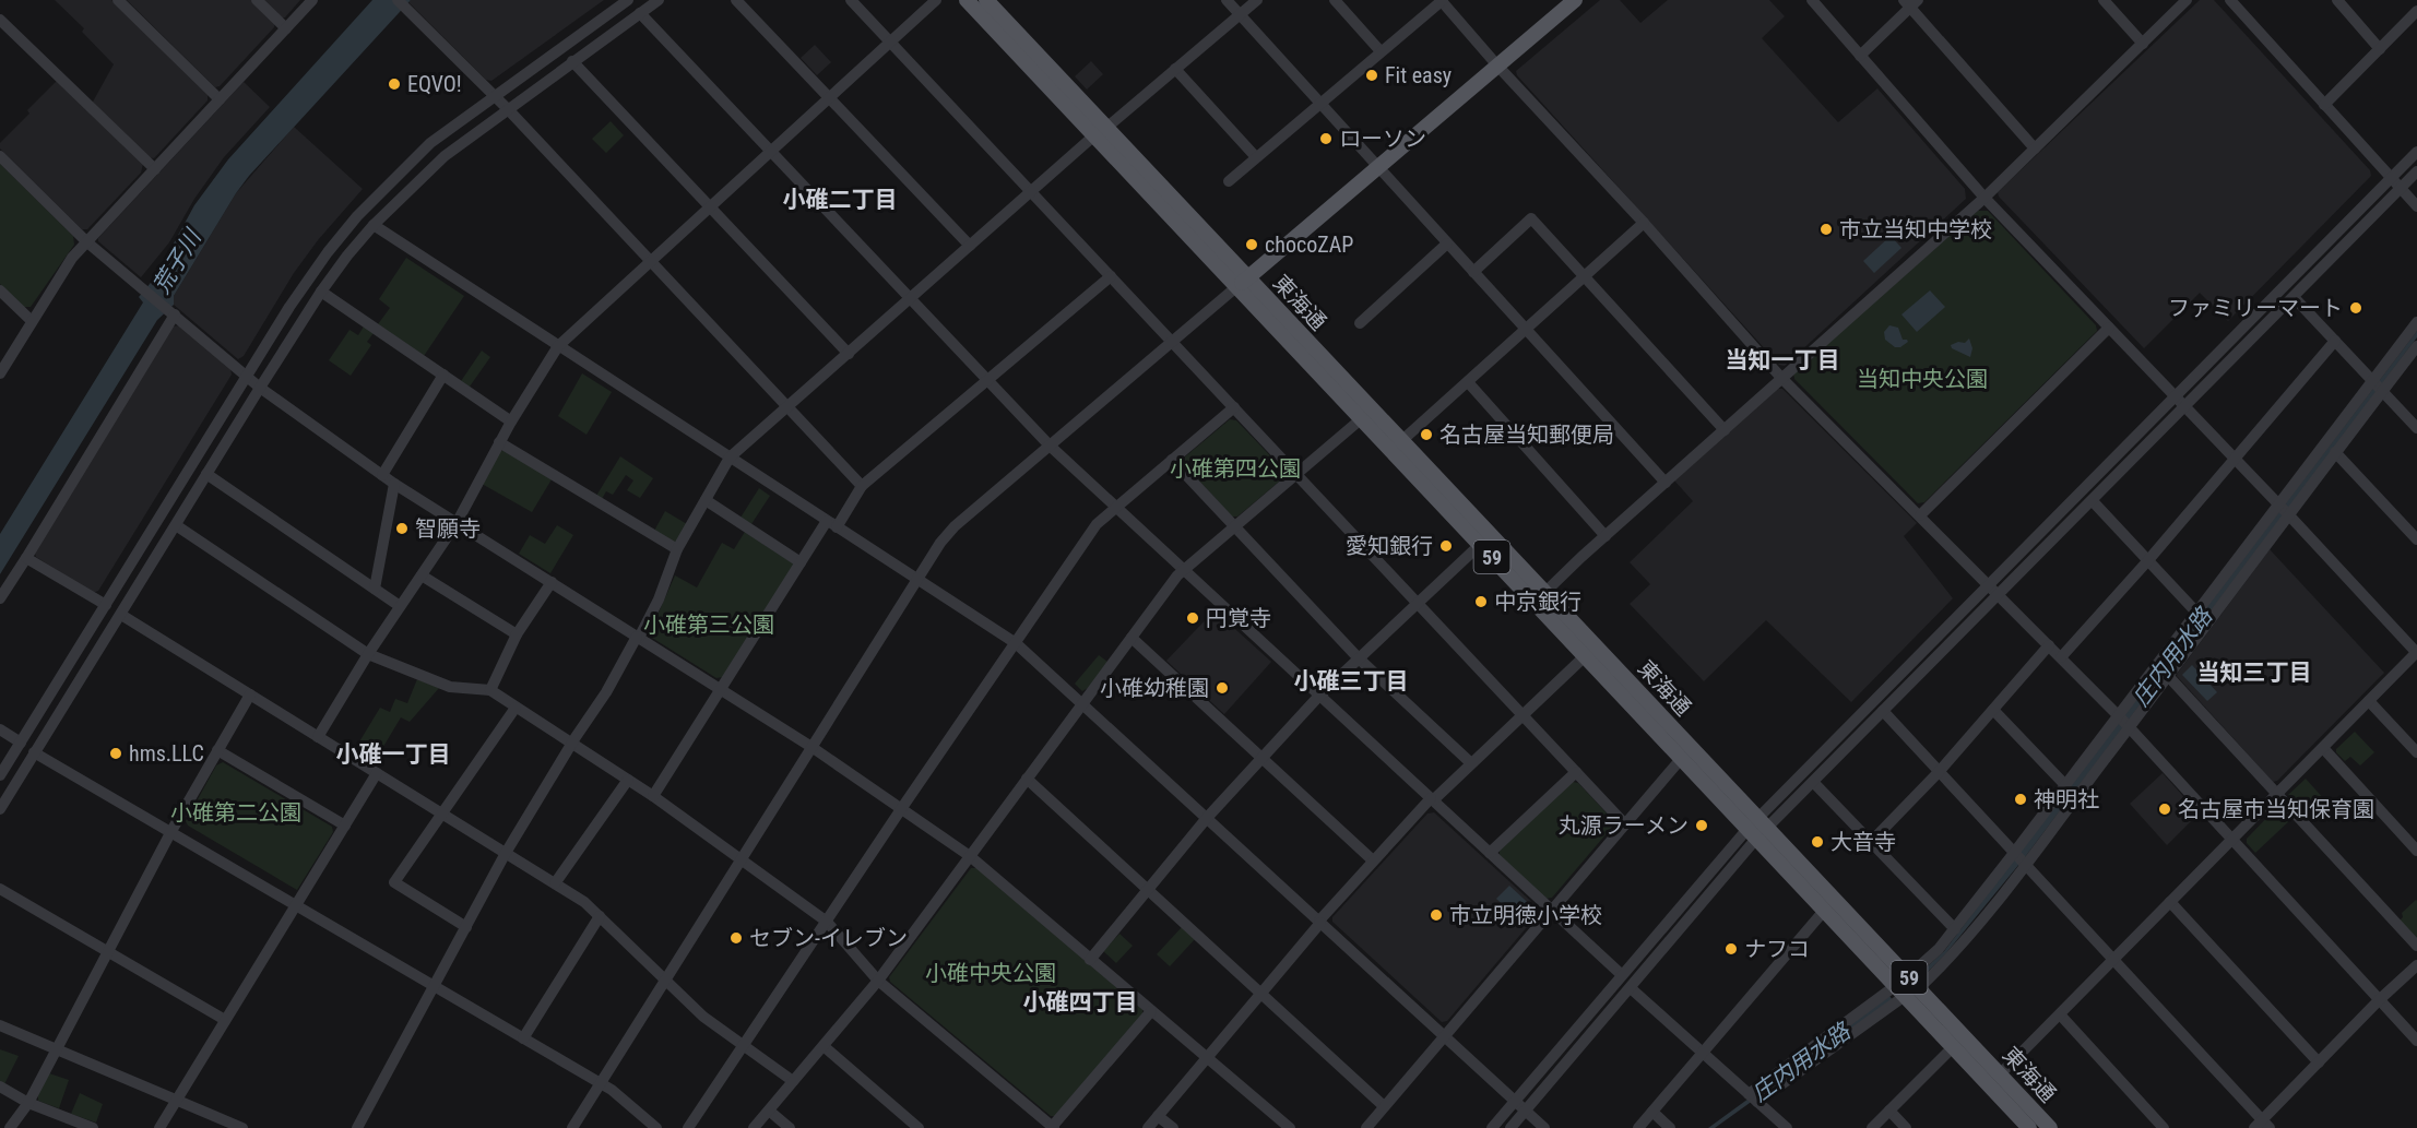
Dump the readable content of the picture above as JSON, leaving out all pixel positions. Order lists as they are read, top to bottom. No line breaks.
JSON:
{"streets":{"main road":["東海通","59"]},"districts":["小碓二丁目","当知一丁目","当知三丁目","小碓三丁目","小碓一丁目","小碓四丁目"],"water":["荒子川","庄内用水路"],"parks":["当知中央公園","小碓第四公園","小碓第三公園","小碓第二公園","小碓中央公園"],"places":["Fit easy","EQVO!","ローソン","市立当知中学校","chocoZAP","ファミリーマート","名古屋当知郵便局","智願寺","愛知銀行","中京銀行","円覚寺","小碓幼稚園","hms.LLC","神明社","名古屋市当知保育園","丸源ラーメン","大音寺","市立明徳小学校","セブン-イレブン","ナフコ"]}
